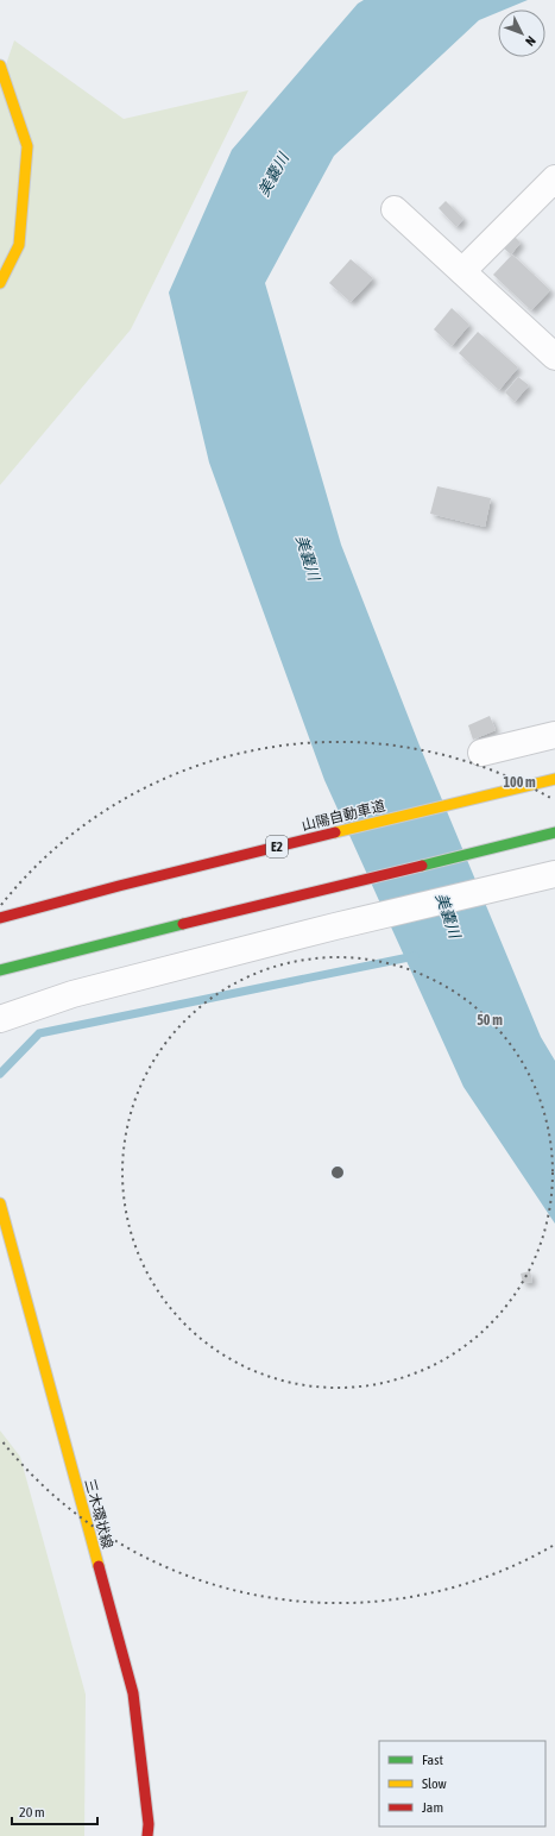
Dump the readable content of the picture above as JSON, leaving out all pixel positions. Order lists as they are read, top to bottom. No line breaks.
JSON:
{"streets":{"main road":["山陽自動車道","E2","三木環状線"]},"water":["美嚢川"],"legend":["Fast","Slow","Jam"],"scale_bar":"20 m","north":"bottom right","rings":["100 m","50 m"]}
